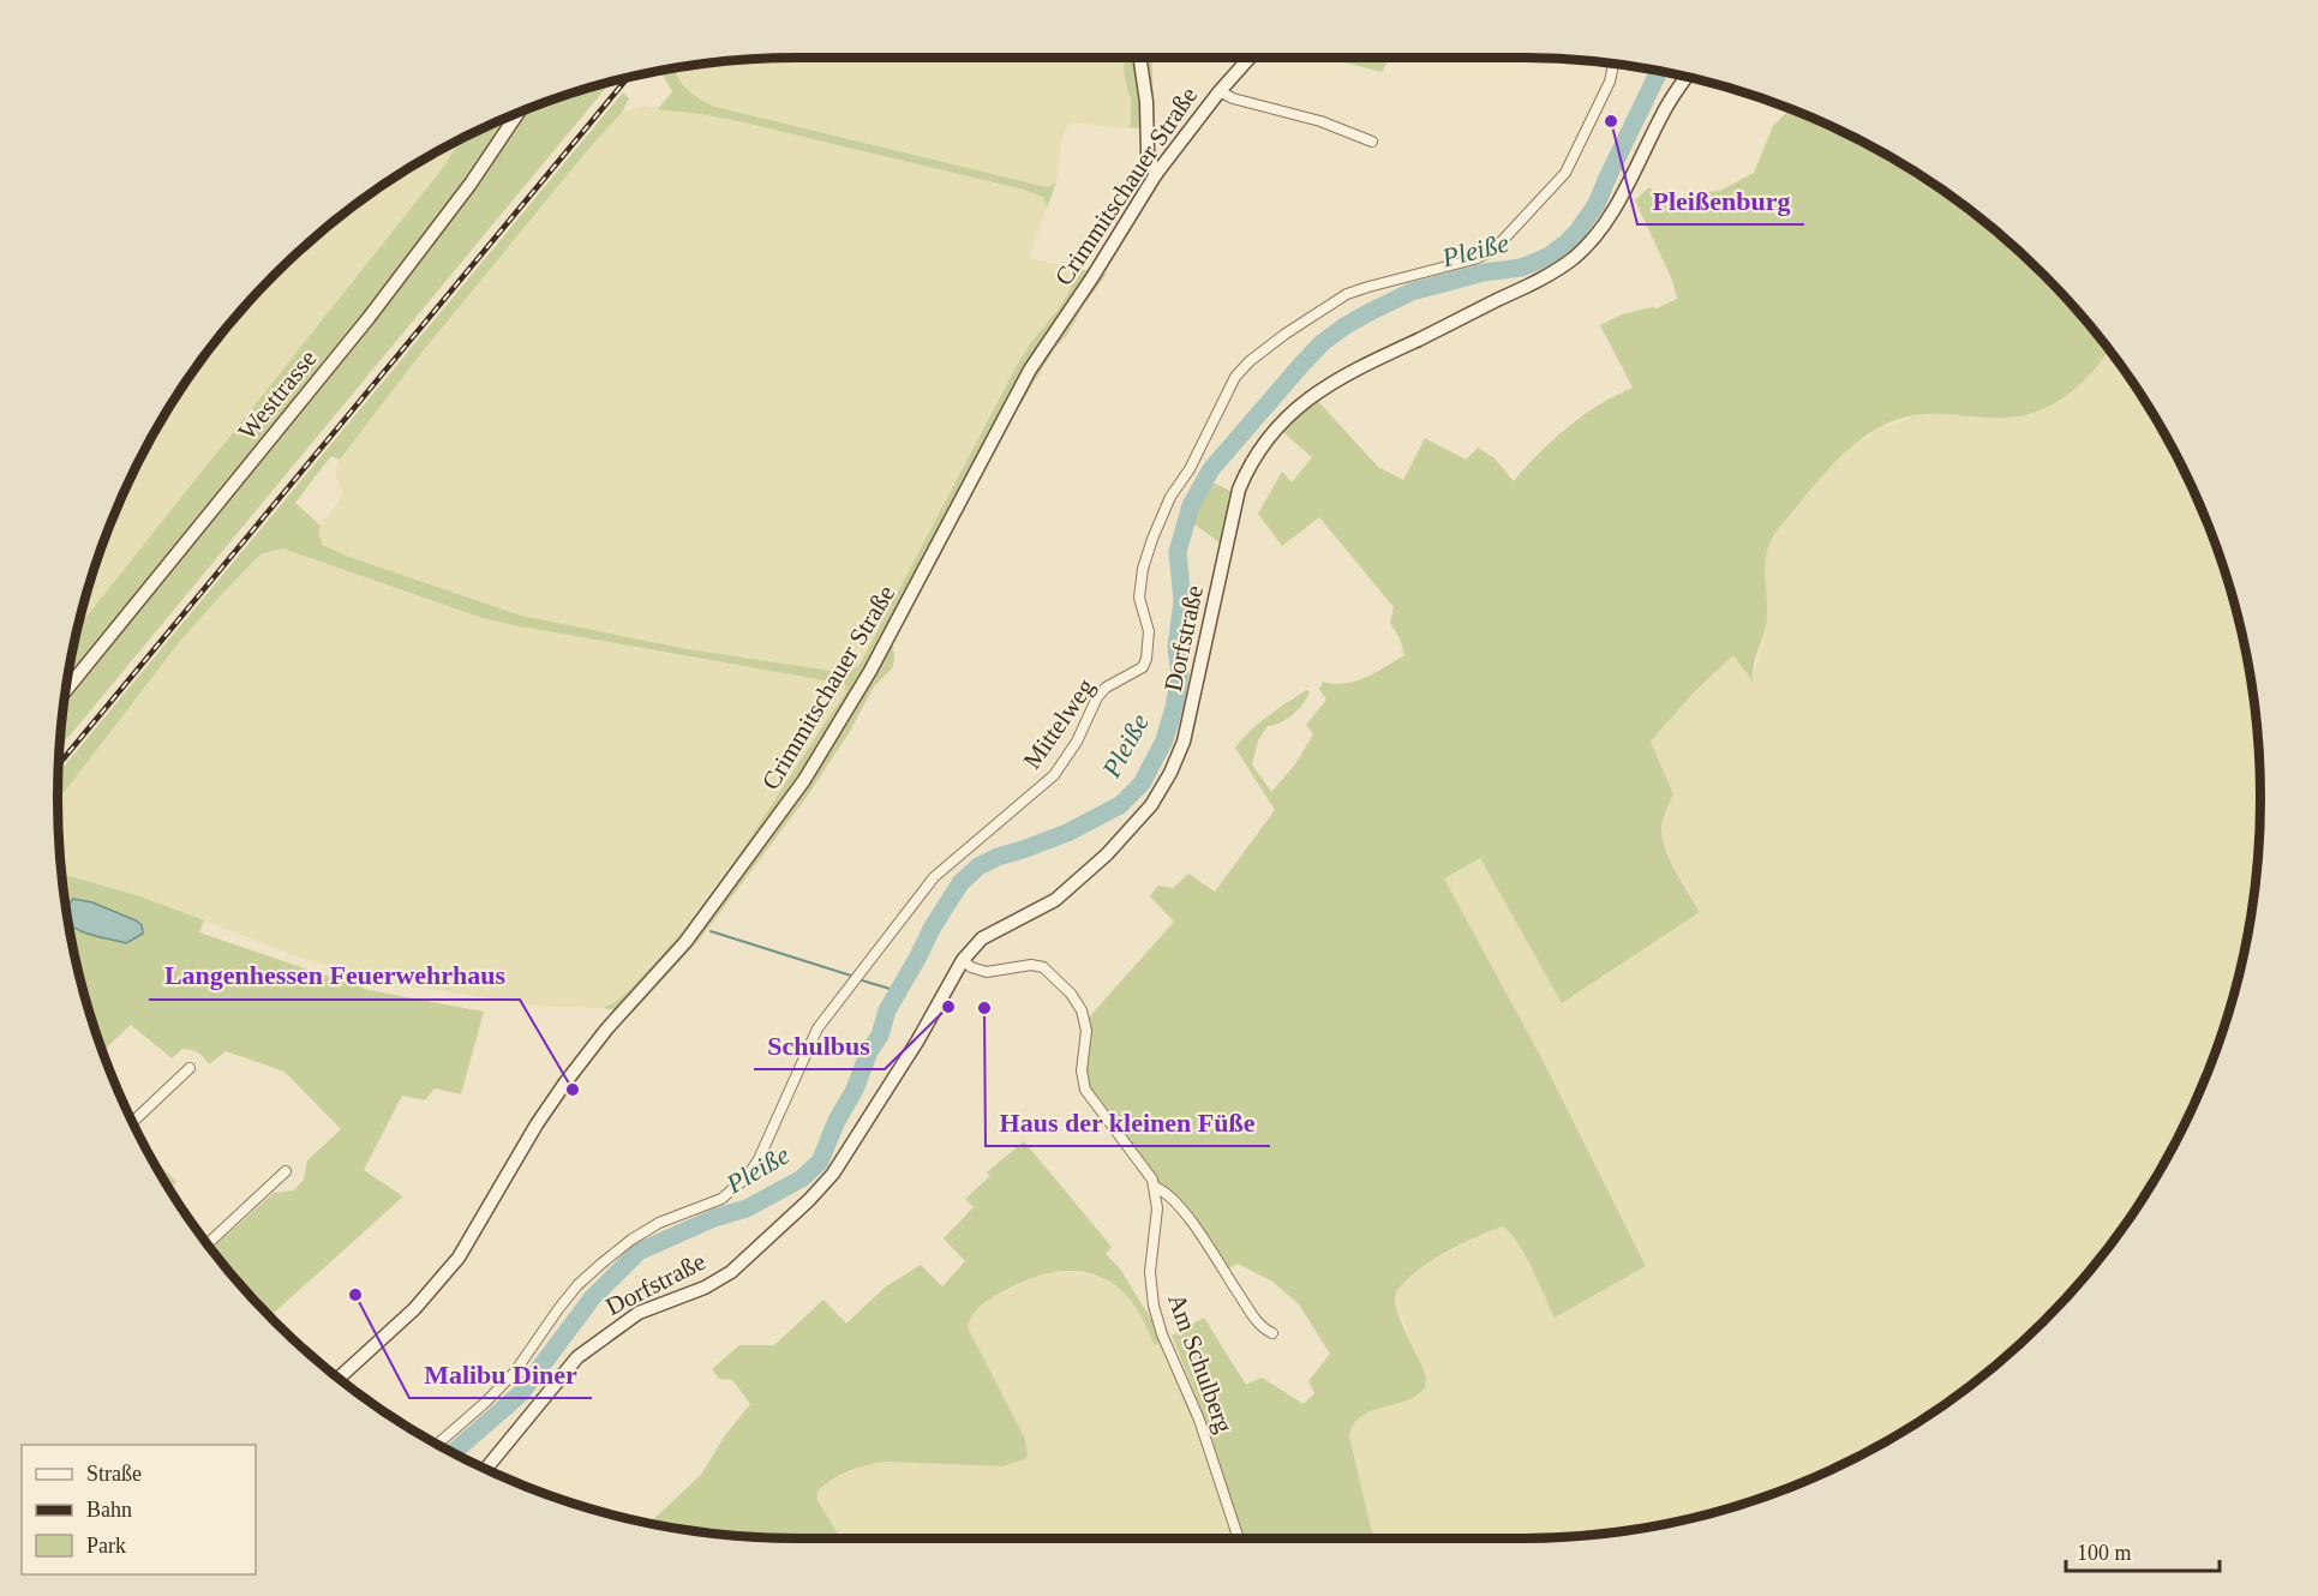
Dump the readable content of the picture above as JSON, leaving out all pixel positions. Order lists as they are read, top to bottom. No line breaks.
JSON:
{"streets":{"street":["Crimmitschauer Straße","Westtrasse","Dorfstraße","Mittelweg","Am Schulberg"]},"crossings":[["Dorfstraße","Am Schulberg"]],"water":["Pleiße"],"places":["Pleißenburg","Schulbus","Haus der kleinen Füße","Langenhessen Feuerwehrhaus","Malibu Diner"],"legend":["Straße","Bahn","Park"],"scale_bar":"100 m"}
